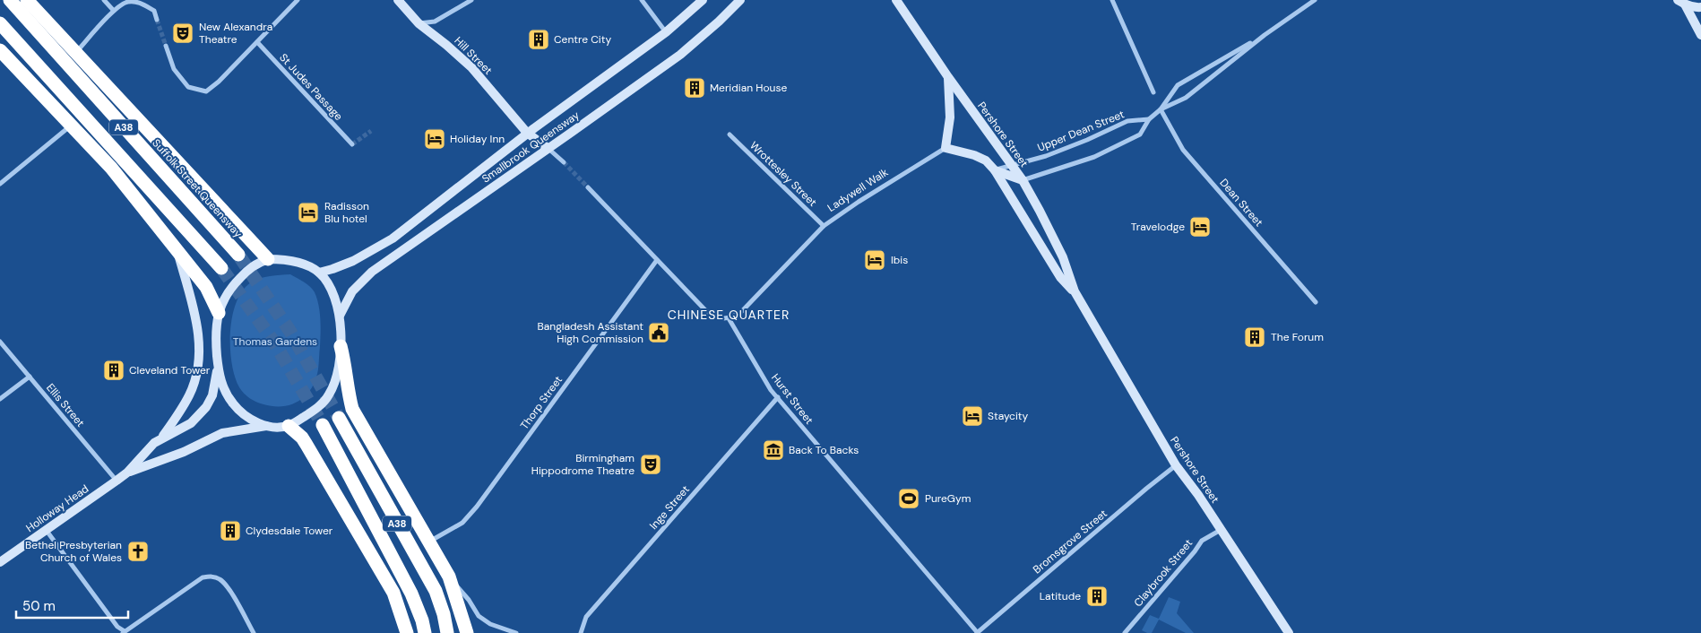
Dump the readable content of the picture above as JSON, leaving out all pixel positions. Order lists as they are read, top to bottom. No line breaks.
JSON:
{"streets":{"highway":["A38","Suffolk Street Queensway"],"street":["Hill Street","St Judes Passage","Upper Dean Street","Pershore Street","Smallbrook Queensway","Wrottesley Street","Ladywell Walk","Dean Street","Hurst Street","Thorp Street","Ellis Street","Inge Street","Holloway Head","Bromsgrove Street","Claybrook Street"]},"crossings":[["Hill Street","Smallbrook Queensway"],["Upper Dean Street","Pershore Street"],["Pershore Street","Bromsgrove Street"],["Pershore Street","Claybrook Street"],["Smallbrook Queensway","Holloway Head"],["Wrottesley Street","Ladywell Walk"],["Ladywell Walk","Hurst Street"],["Hurst Street","Inge Street"],["Hurst Street","Bromsgrove Street"],["Ellis Street","Holloway Head"]],"districts":["CHINESE QUARTER"],"parks":["Thomas Gardens"],"places":{"theatre":["New Alexandra Theatre","Birmingham Hippodrome Theatre"],"building":["Centre City","Meridian House","The Forum","Cleveland Tower","Clydesdale Tower","Latitude"],"hotel":["Holiday Inn","Radisson Blu hotel","Travelodge","Ibis","Staycity"],"public building":["Bangladesh Assistant High Commission"],"museum":["Back To Backs"],"sports":["PureGym"],"church":["Bethel Presbyterian Church of Wales"]},"scale_bar":"50 m"}
